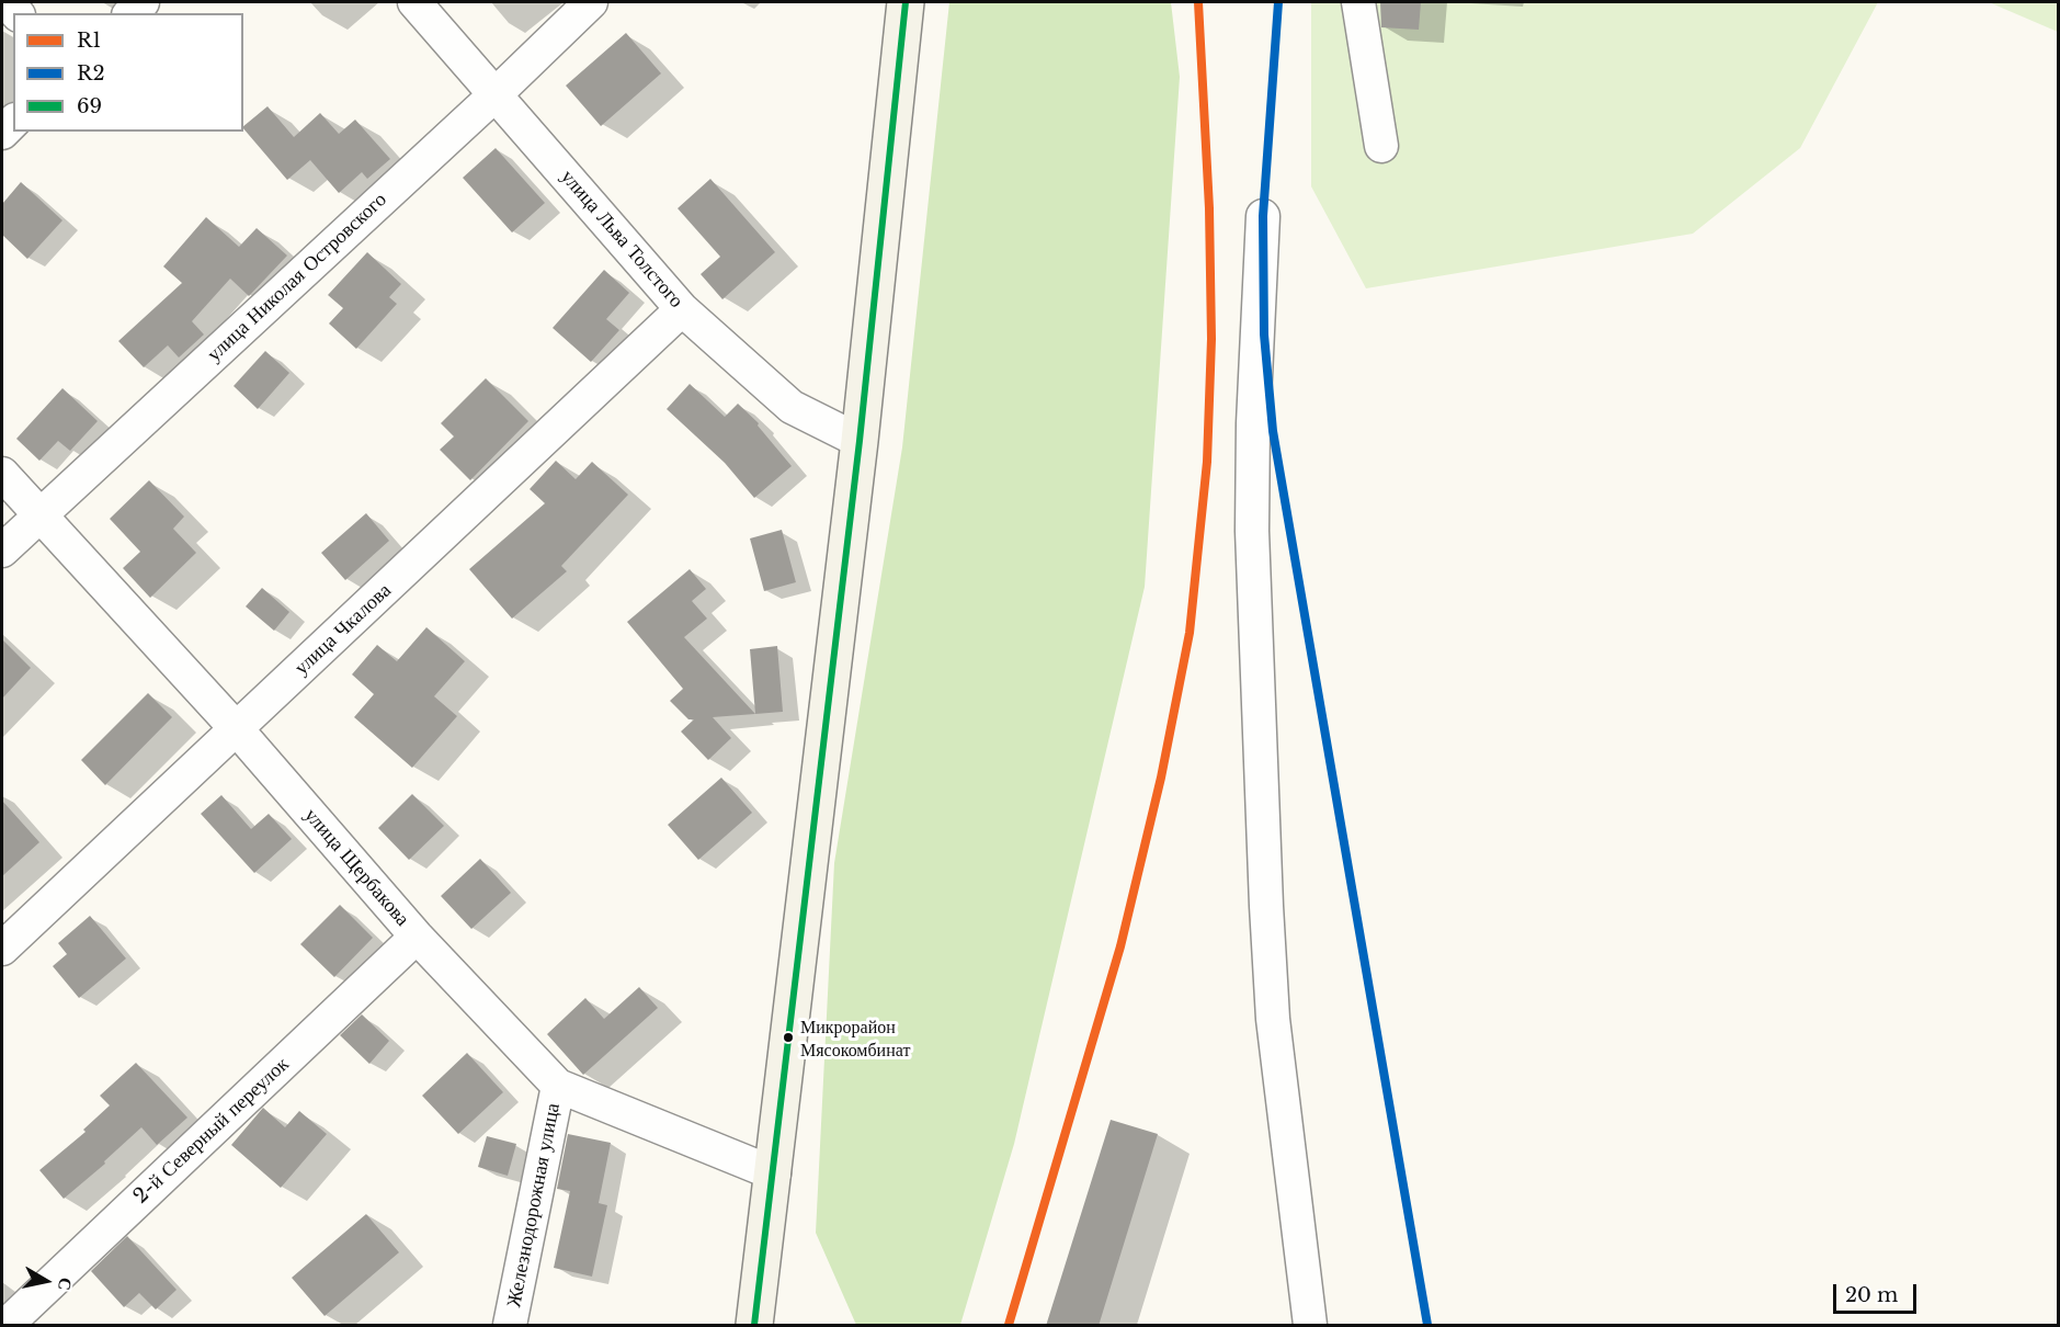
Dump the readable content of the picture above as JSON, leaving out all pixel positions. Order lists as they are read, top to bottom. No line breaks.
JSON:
{"streets":{"street":["улица Льва Толстого","улица Николая Островского","улица Чкалова","улица Щербакова","2-й Северный переулок","Железнодорожная улица"]},"crossings":[["улица Льва Толстого","улица Николая Островского"],["улица Льва Толстого","улица Чкалова"],["улица Николая Островского","улица Щербакова"],["улица Чкалова","улица Щербакова"],["улица Щербакова","2-й Северный переулок"],["улица Щербакова","Железнодорожная улица"]],"places":["Микрорайон Мясокомбинат"],"lines":["transit line R1","transit line R2","transit line 69"],"legend":["R1","R2","69"],"scale_bar":"20 m","north":"right"}
